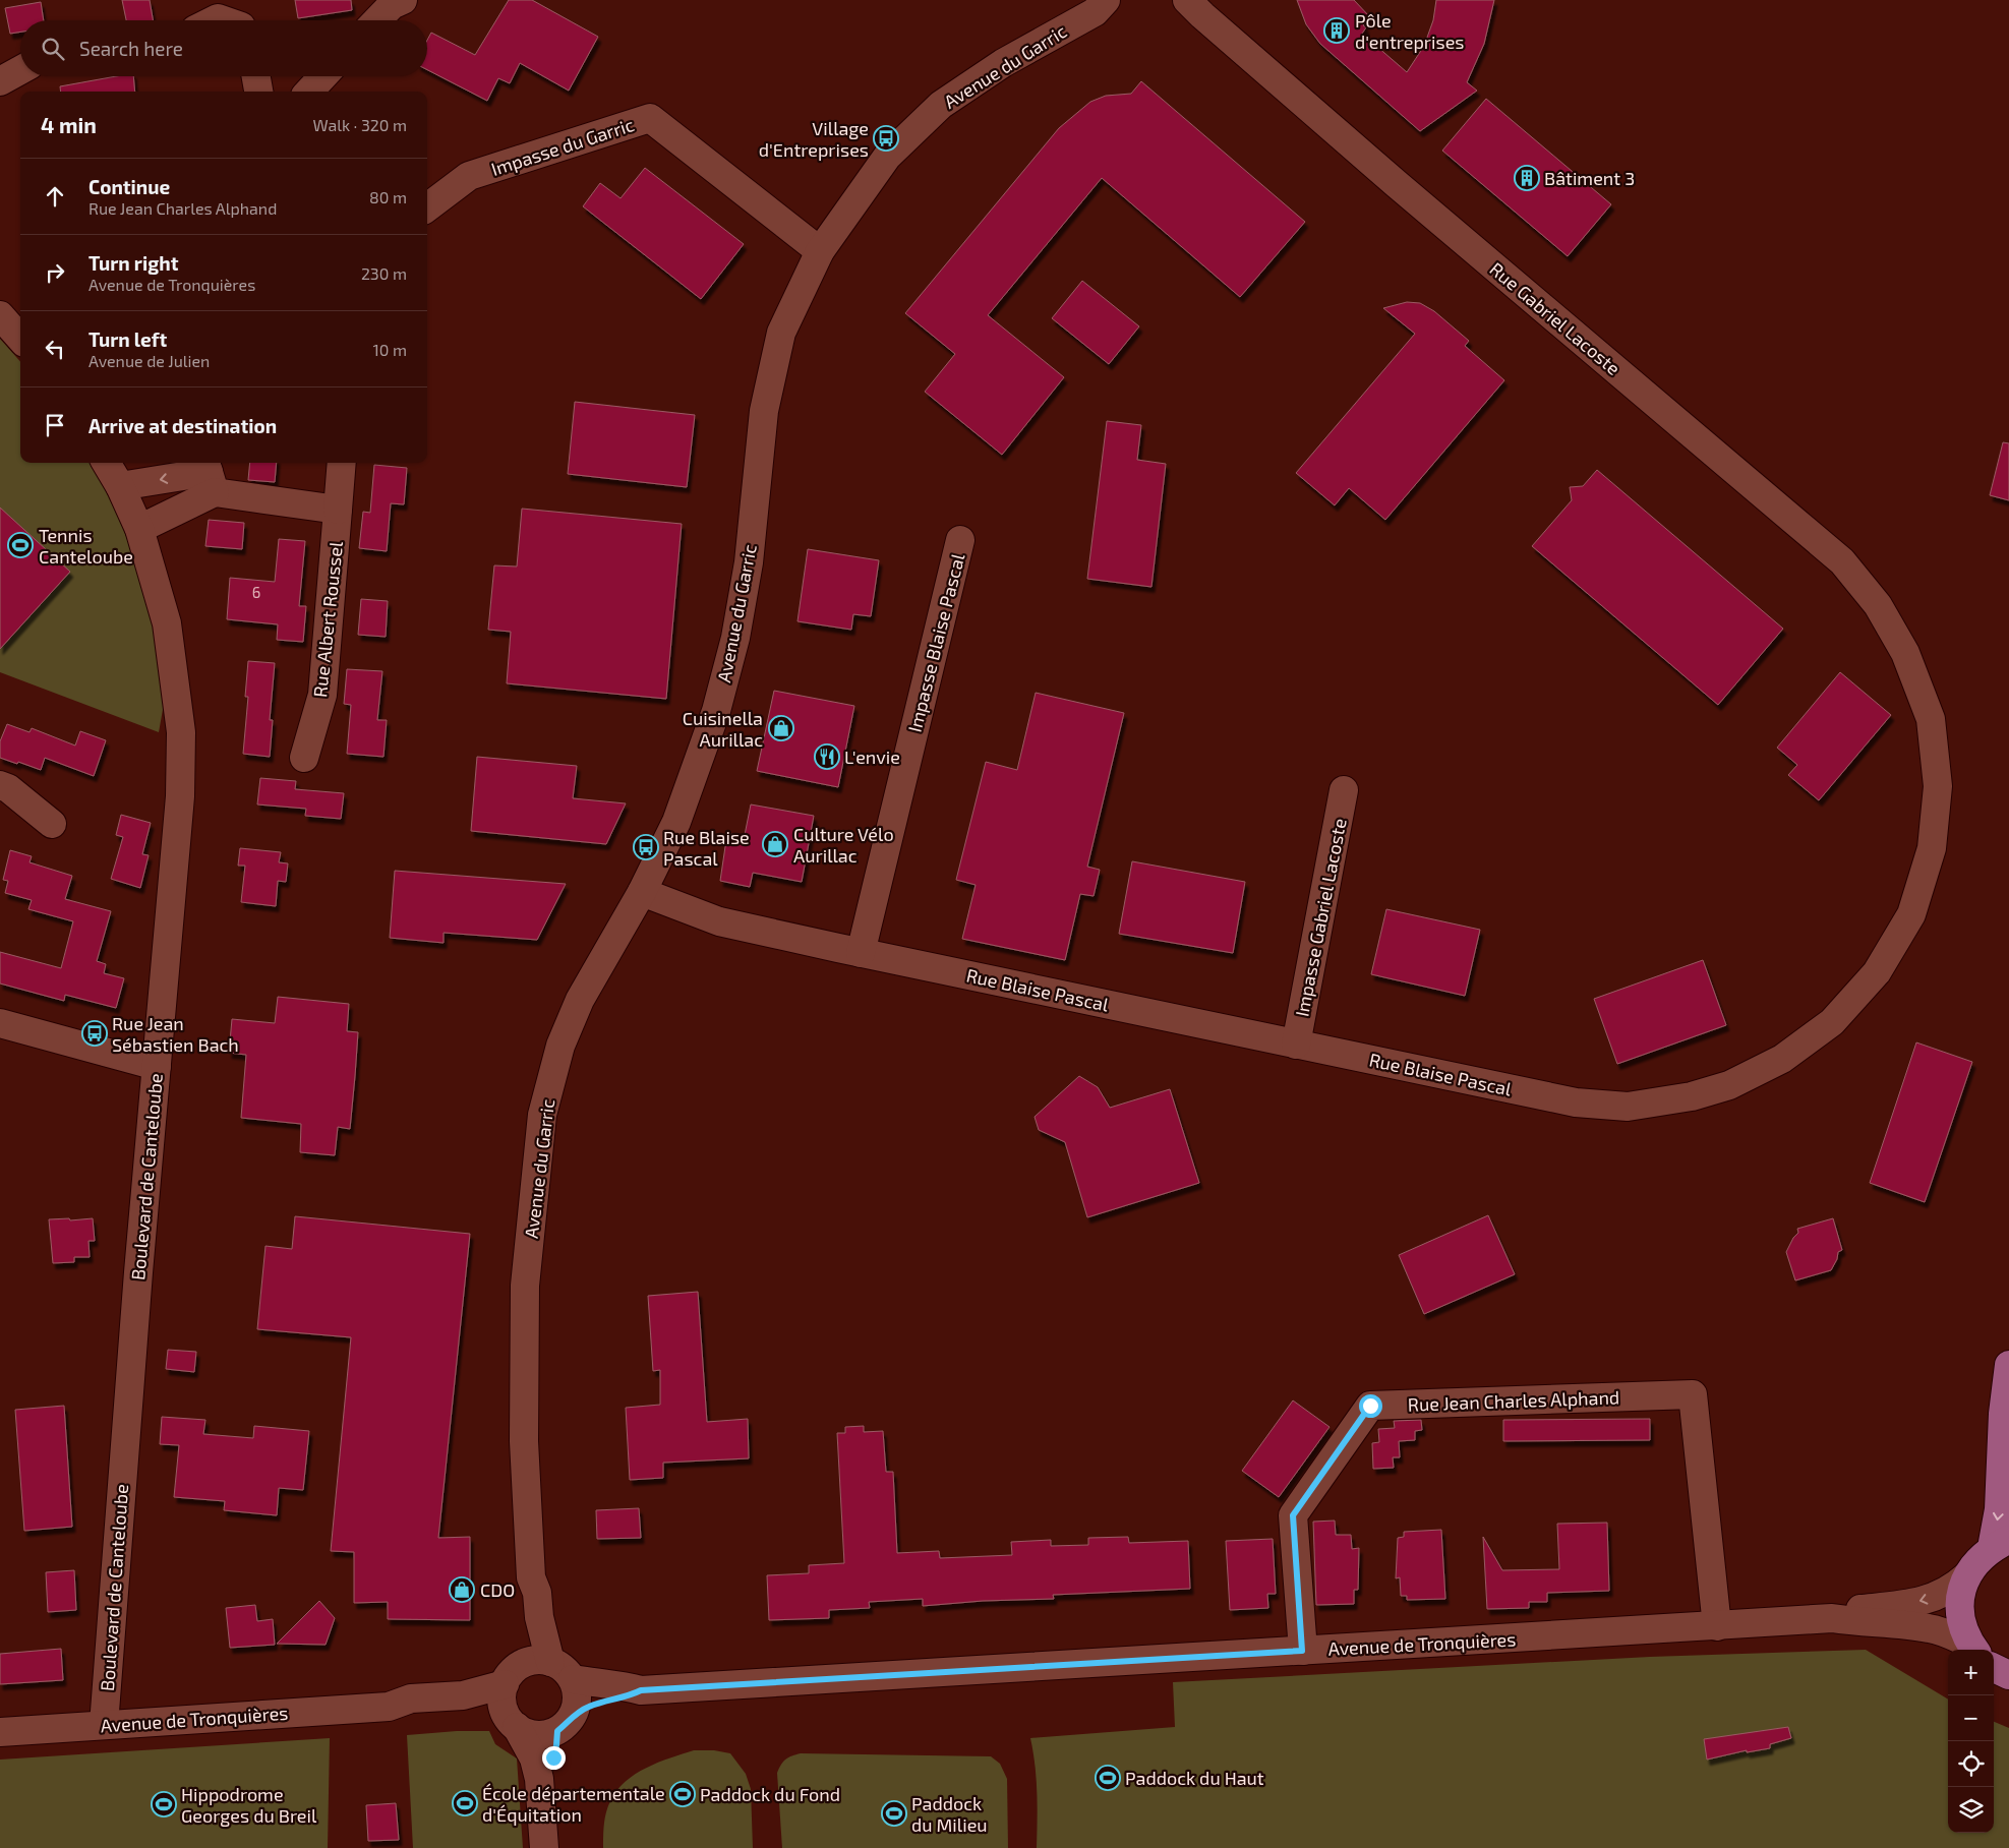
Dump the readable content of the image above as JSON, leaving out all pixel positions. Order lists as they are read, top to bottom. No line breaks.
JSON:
{"streets":{"street":["Avenue du Garric","Impasse du Garric","Rue Gabriel Lacoste","Rue Albert Roussel","Impasse Blaise Pascal","Impasse Gabriel Lacoste","Rue Blaise Pascal","Boulevard de Canteloube","Rue Jean Charles Alphand","Avenue de Tronquières"]},"crossings":[["Avenue du Garric","Impasse du Garric"],["Avenue du Garric","Rue Blaise Pascal"],["Avenue du Garric","Avenue de Tronquières"],["Rue Gabriel Lacoste","Rue Blaise Pascal"],["Impasse Blaise Pascal","Rue Blaise Pascal"],["Impasse Gabriel Lacoste","Rue Blaise Pascal"],["Boulevard de Canteloube","Avenue de Tronquières"],["Rue Jean Charles Alphand","Avenue de Tronquières"]],"places":{"building":["Pôle d'entreprises","Bâtiment 3"],"bus stop":["Village d'Entreprises","Rue Blaise Pascal","Rue Jean Sébastien Bach"],"sports":["Tennis Canteloube","Paddock du Haut","Paddock du Fond","École départementale d'Équitation","Hippodrome Georges du Breil","Paddock du Milieu"],"shop":["Cuisinella Aurillac","Culture Vélo Aurillac","CDO"],"restaurant":["L'envie"]},"house_numbers":["6"],"page":{"search":"Search here","heading":["4 min","Walk · 320 m"],"list":[["Continue","Rue Jean Charles Alphand","80 m"],["Turn right","Avenue de Tronquières","230 m"],["Turn left","Avenue de Julien","10 m"],"Arrive at destination"],"map_buttons":["+","−"]}}
